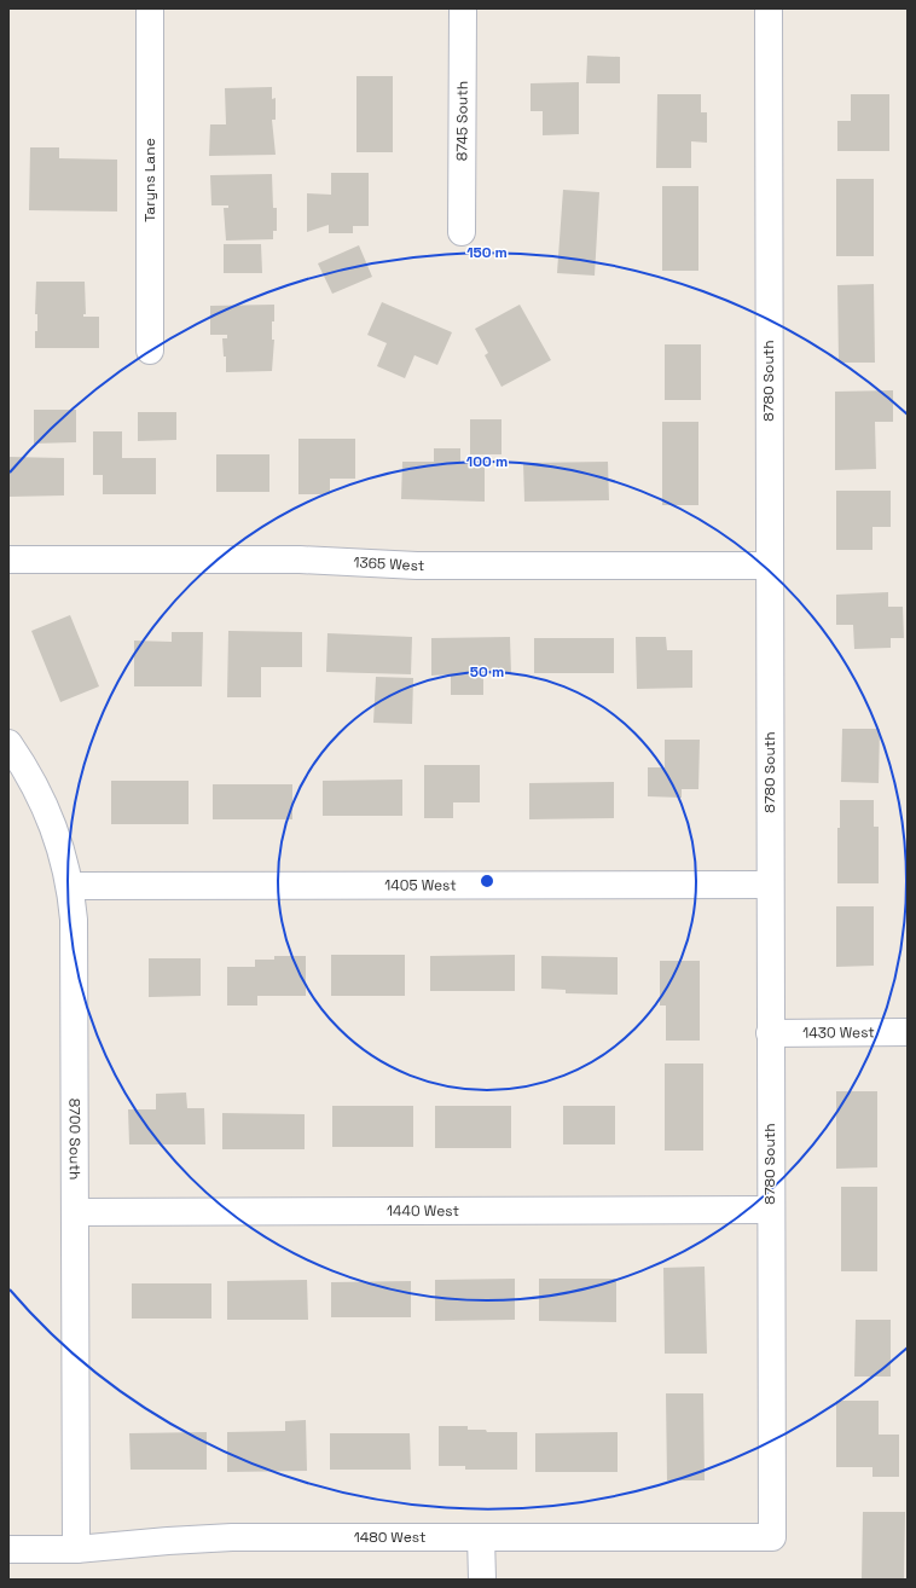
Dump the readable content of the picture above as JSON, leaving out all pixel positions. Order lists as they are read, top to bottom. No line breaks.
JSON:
{"streets":{"street":["8745 South","Taryns Lane","8780 South","1365 West","1405 West","1430 West","8700 South","1440 West","1480 West"]},"crossings":[["8780 South","1365 West"],["8780 South","1405 West"],["8780 South","1430 West"],["8780 South","1440 West"],["8780 South","1480 West"],["1405 West","8700 South"],["8700 South","1440 West"],["8700 South","1480 West"]],"rings":["150 m","100 m","50 m"]}
